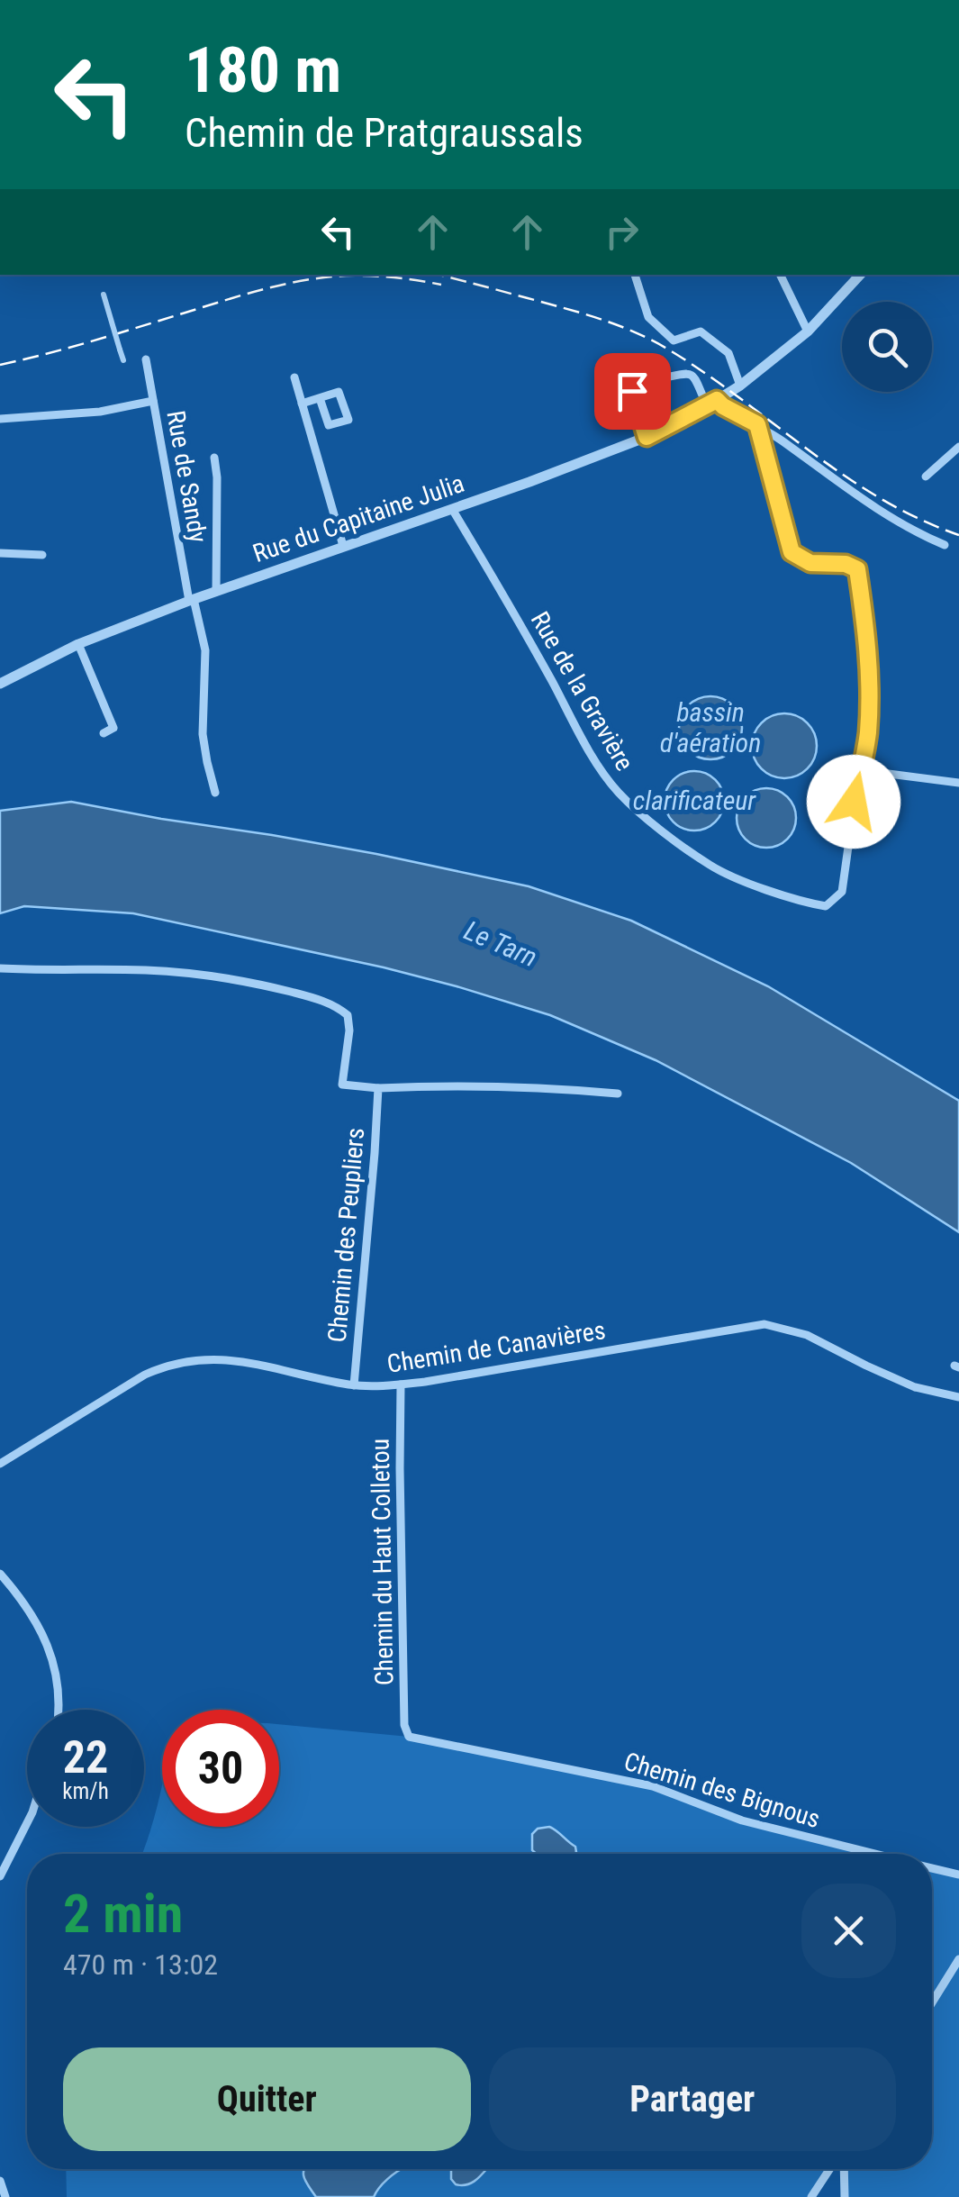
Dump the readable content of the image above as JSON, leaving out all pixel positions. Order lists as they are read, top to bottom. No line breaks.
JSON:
{"streets":{"street":["Rue de Sandy","Rue du Capitaine Julia","Rue de la Gravière","Chemin des Peupliers","Chemin de Canavières","Chemin du Haut Colletou","Chemin des Bignous"]},"crossings":[["Rue de Sandy","Rue du Capitaine Julia"],["Rue du Capitaine Julia","Rue de la Gravière"],["Chemin des Peupliers","Chemin de Canavières"],["Chemin de Canavières","Chemin du Haut Colletou"],["Chemin du Haut Colletou","Chemin des Bignous"]],"water":["bassin d'aération","clarificateur","Le Tarn"],"page":{"turn":["180 m","Chemin de Pratgraussals"],"speed":"22 km/h","limit":"30","heading":["2 min","470 m · 13:02"],"buttons":["Quitter","Partager"]}}
